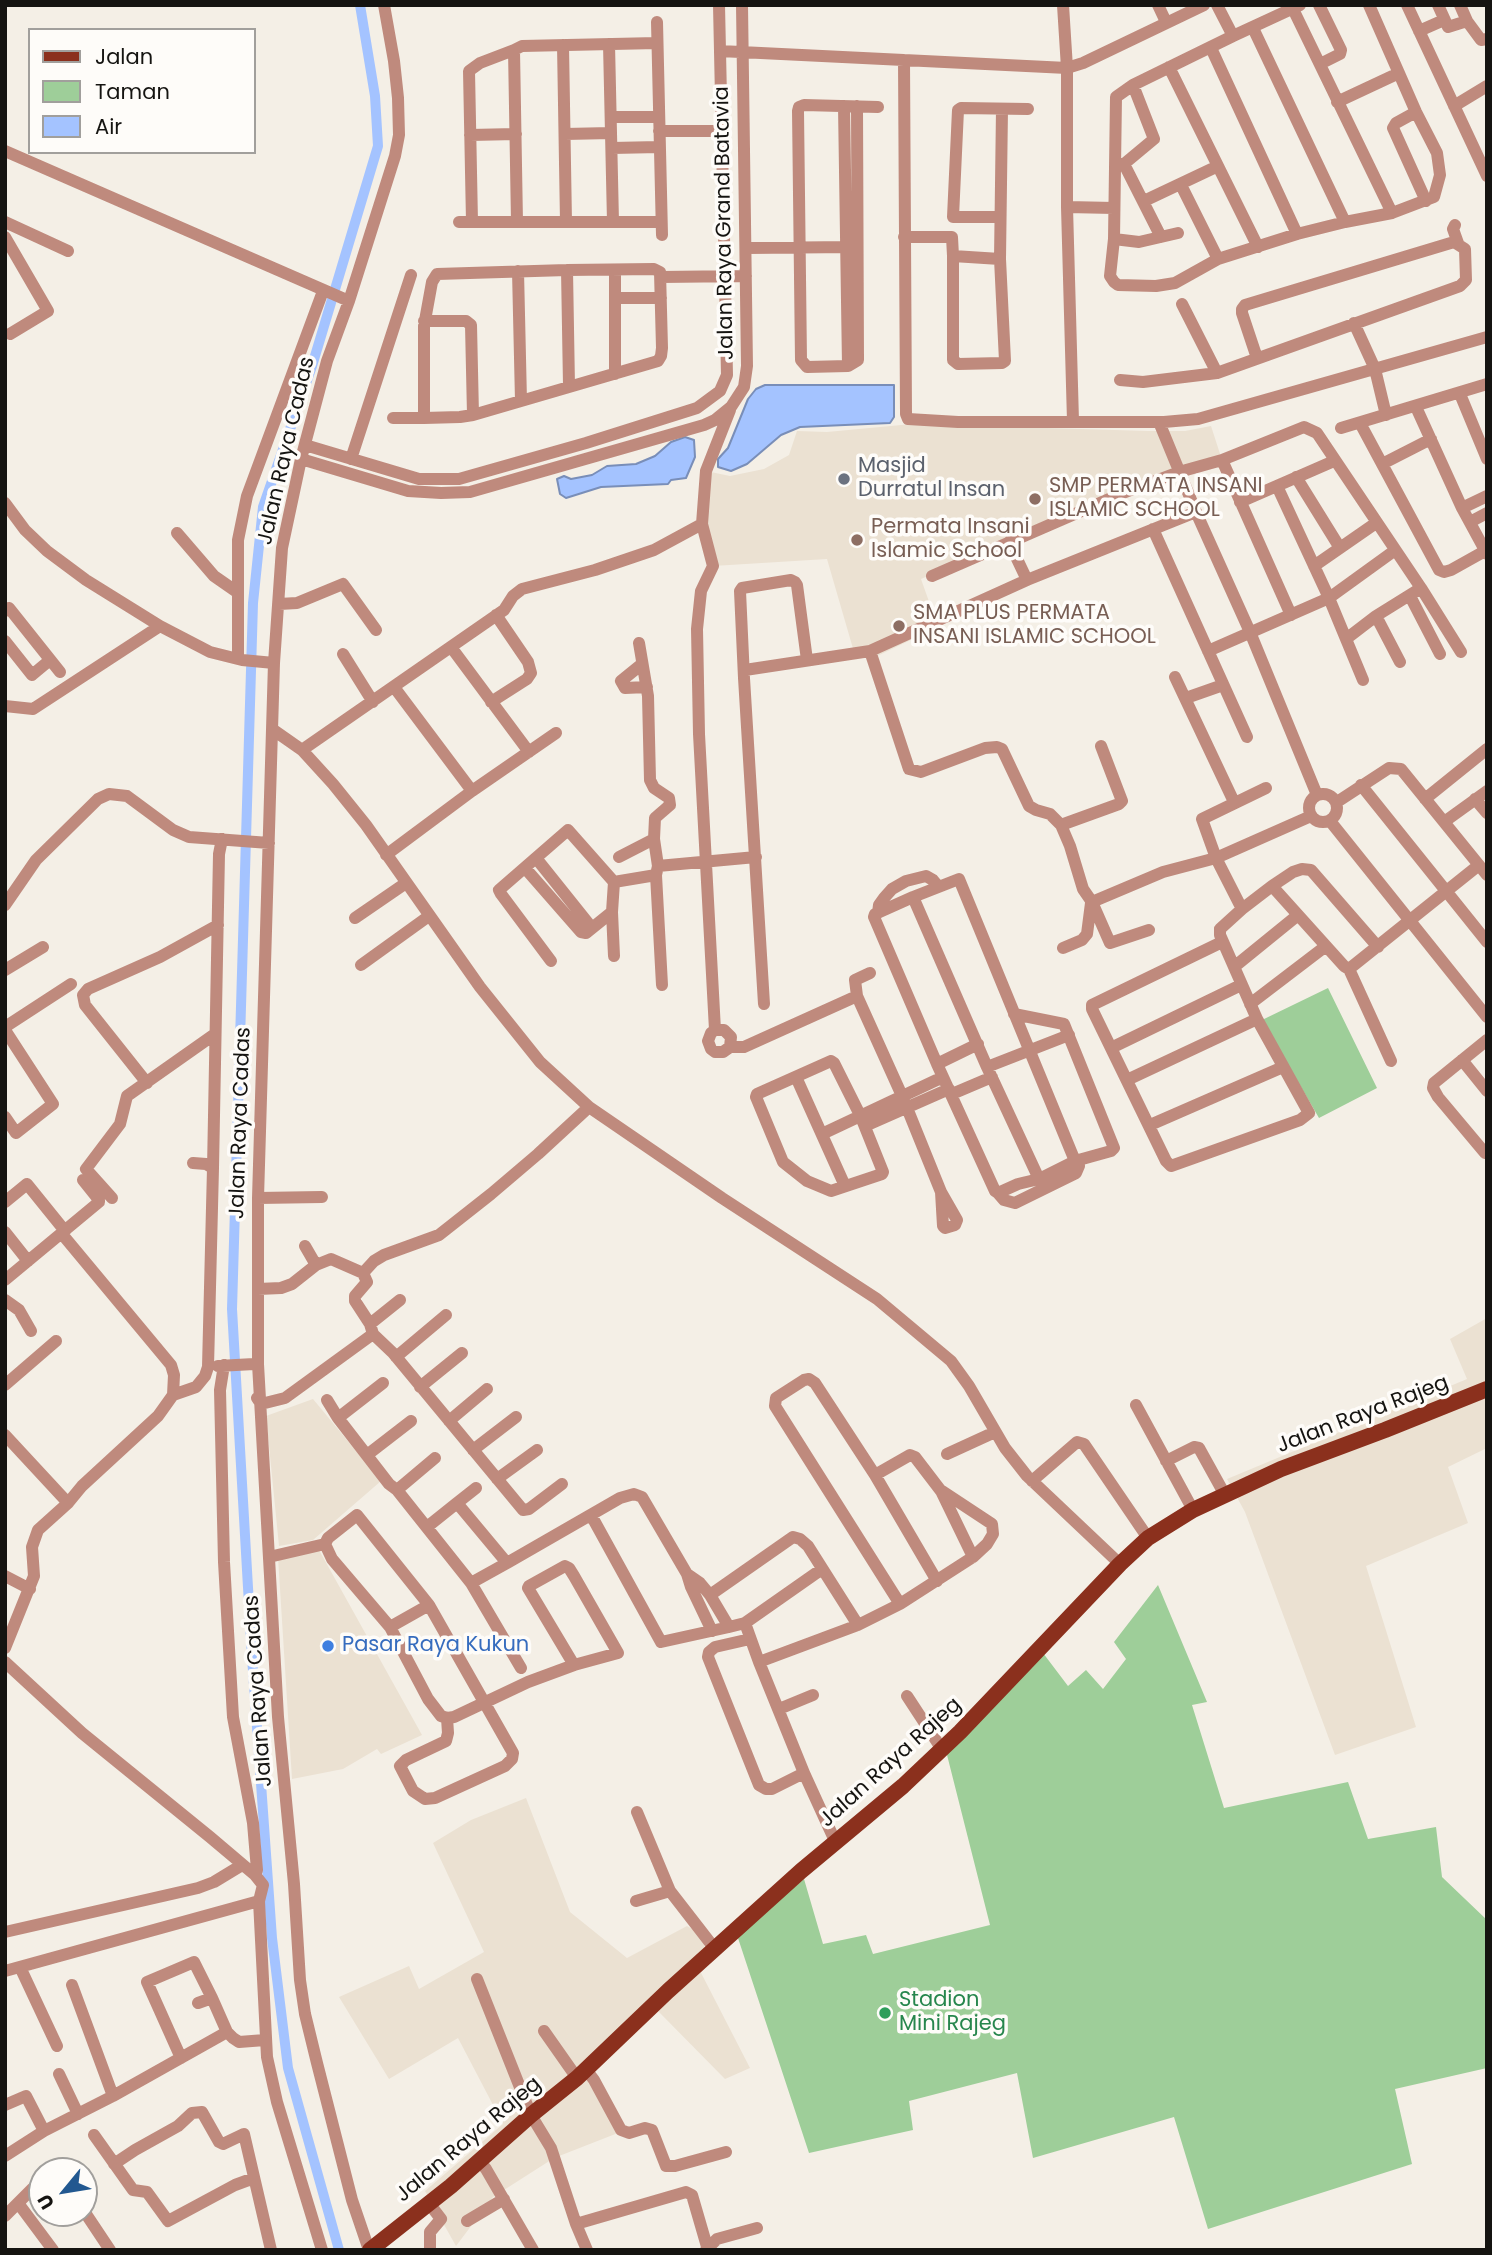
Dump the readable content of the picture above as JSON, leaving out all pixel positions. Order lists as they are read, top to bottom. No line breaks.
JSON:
{"streets":{"main road":["Jalan Raya Rajeg"],"street":["Jalan Raya Grand Batavia","Jalan Raya Cadas"]},"crossings":[["Jalan Raya Grand Batavia","Jalan Raya Cadas"],["Jalan Raya Cadas","Jalan Raya Rajeg"]],"places":["Masjid Durratul Insan","SMP PERMATA INSANI ISLAMIC SCHOOL","Permata Insani Islamic School","SMA PLUS PERMATA INSANI ISLAMIC SCHOOL","Pasar Raya Kukun","Stadion Mini Rajeg"],"legend":["Jalan","Taman","Air"],"north":"bottom left"}
